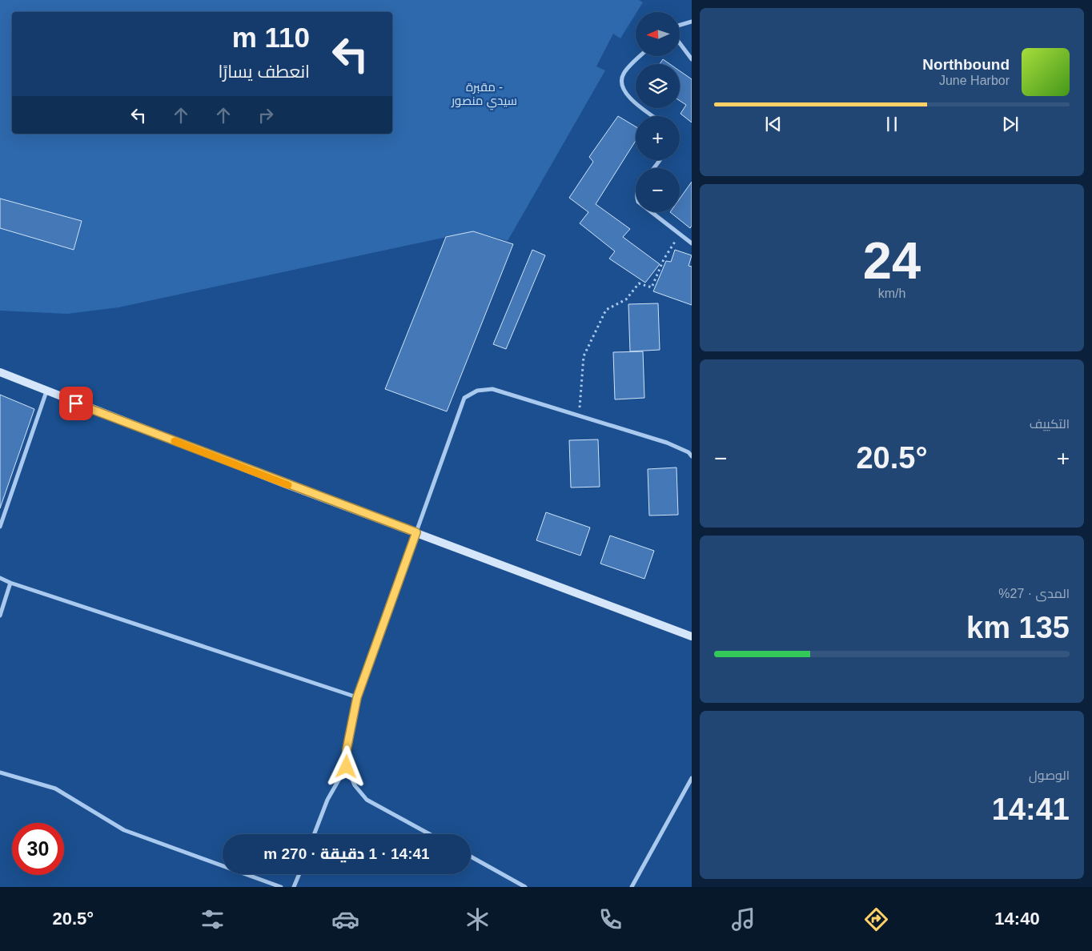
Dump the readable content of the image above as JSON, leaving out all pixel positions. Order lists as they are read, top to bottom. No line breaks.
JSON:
{"parks":["مقبرة - سيدي منصور"],"north":"left","page":{"map_buttons":["+","−"],"turn":["110 m","انعطف يسارًا"],"song":["Northbound","June Harbor"],"tile":[["24","km/h"],"التكييف",["المدى · 27%","135 km"],["الوصول","14:41"]],"heat":["−","20.5°","+"],"limit":"30","trip":"14:41 · 1 دقيقة · 270 m","tabs":["14:40","20.5°"]}}
